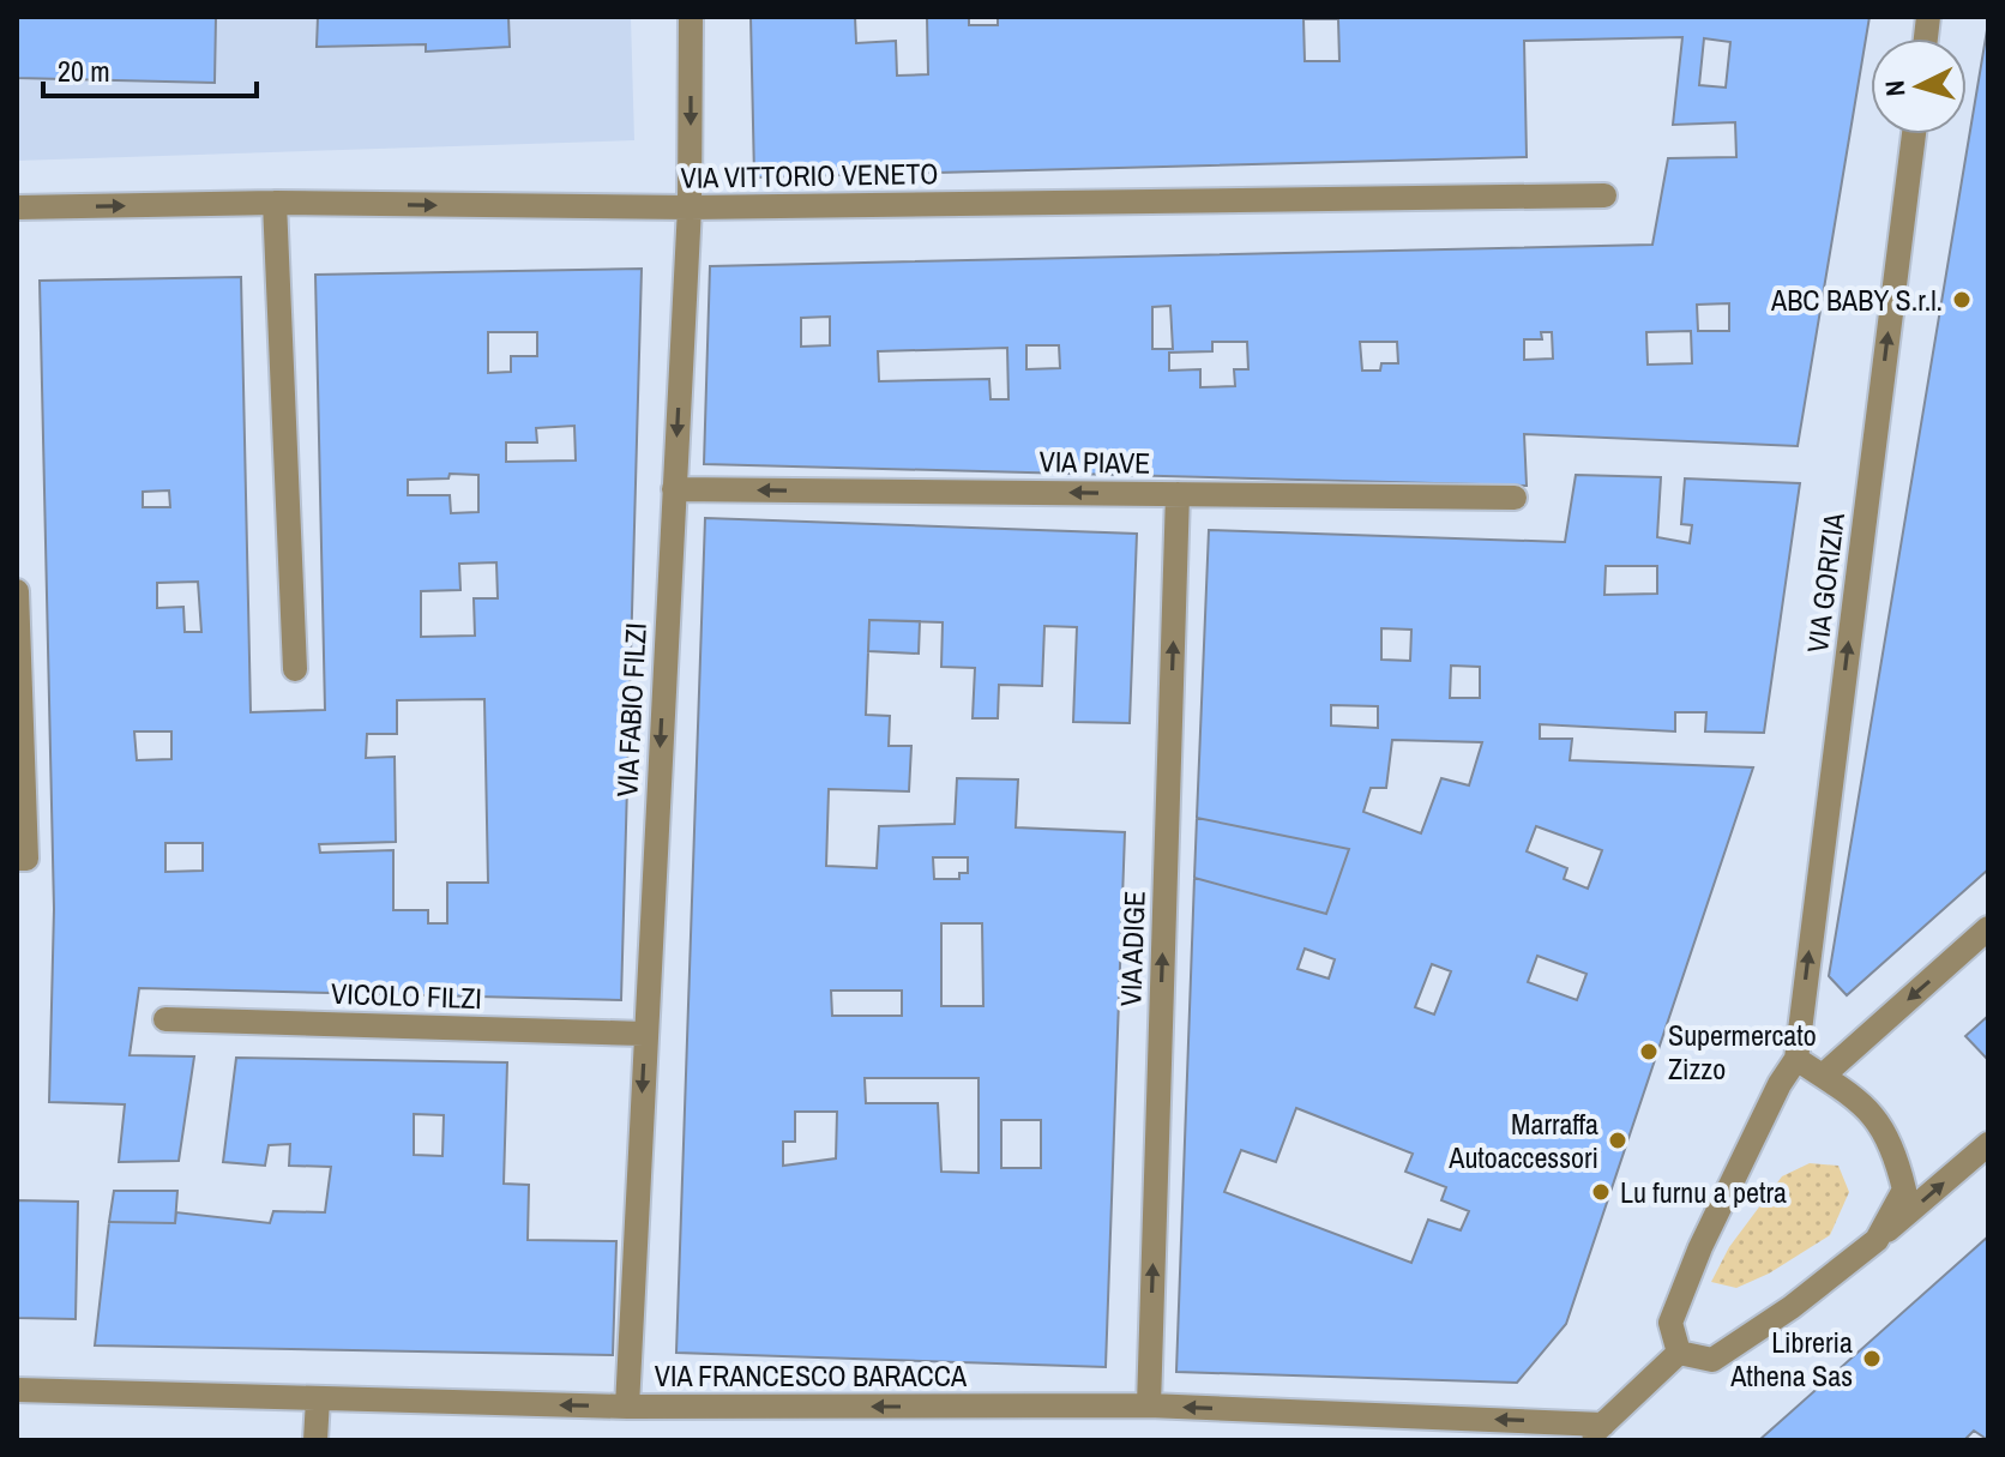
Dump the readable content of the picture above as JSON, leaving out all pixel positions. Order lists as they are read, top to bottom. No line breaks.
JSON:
{"streets":{"street":["VIA VITTORIO VENETO","VIA PIAVE","VIA GORIZIA","VIA FABIO FILZI","VIA ADIGE","VICOLO FILZI","VIA FRANCESCO BARACCA"]},"crossings":[["VIA VITTORIO VENETO","VIA FABIO FILZI"],["VIA PIAVE","VIA FABIO FILZI"],["VIA PIAVE","VIA ADIGE"],["VIA FABIO FILZI","VICOLO FILZI"],["VIA FABIO FILZI","VIA FRANCESCO BARACCA"],["VIA ADIGE","VIA FRANCESCO BARACCA"]],"one_way":["VIA VITTORIO VENETO","VIA PIAVE","VIA GORIZIA","VIA FABIO FILZI","VIA ADIGE","VIA FRANCESCO BARACCA"],"places":["ABC BABY S.r.l.","Supermercato Zizzo","Marraffa Autoaccessori","Lu furnu a petra","Libreria Athena Sas"],"scale_bar":"20 m","north":"left"}
